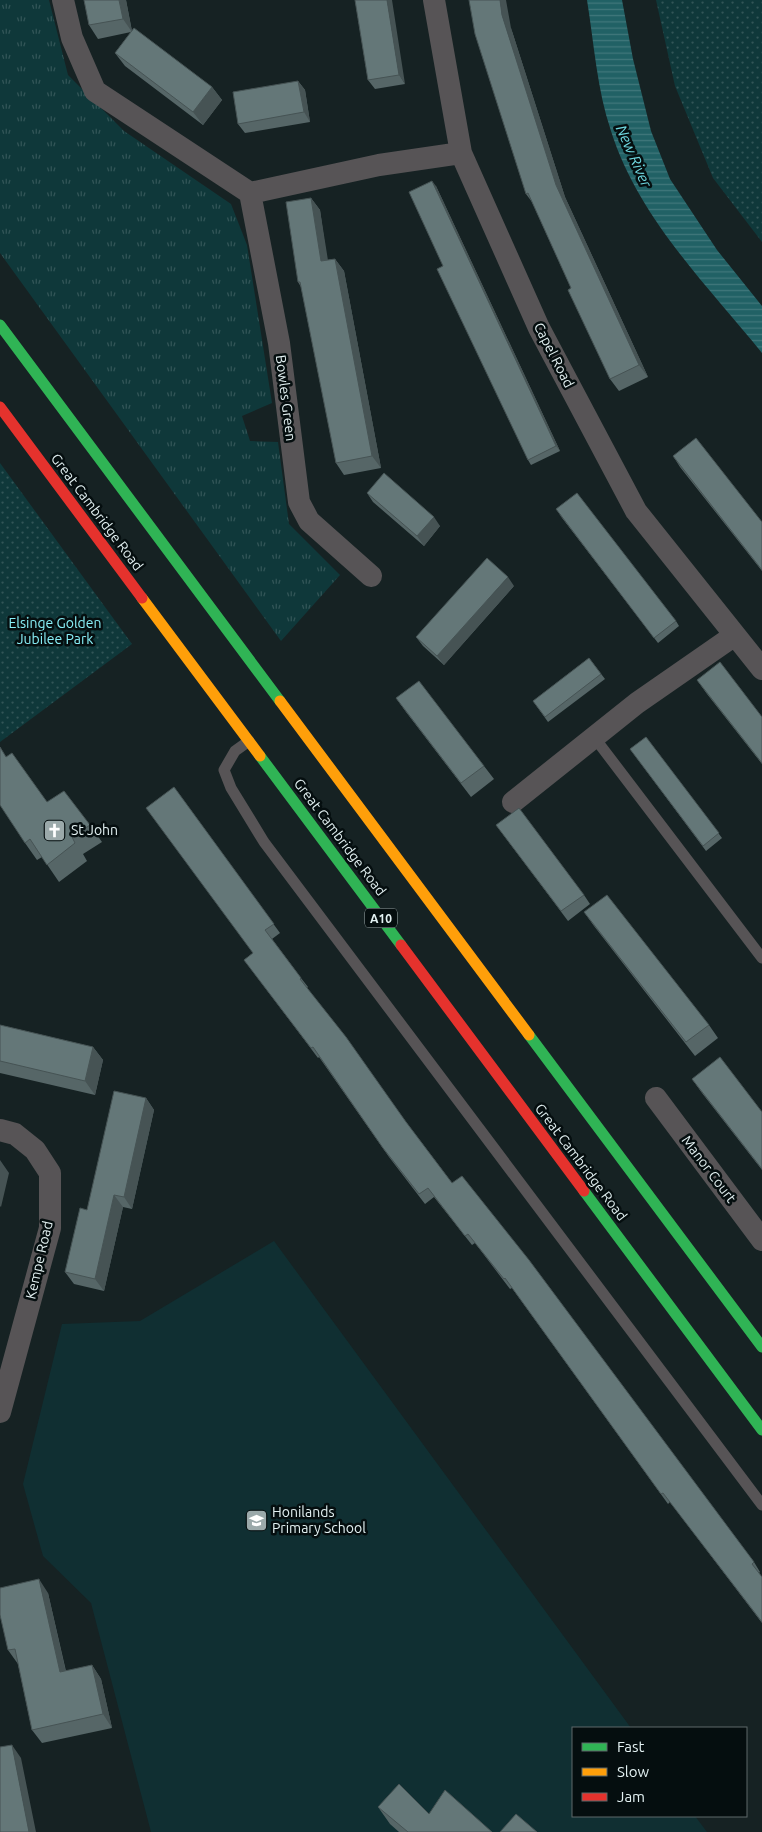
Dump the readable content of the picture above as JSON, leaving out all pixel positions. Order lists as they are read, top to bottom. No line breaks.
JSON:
{"streets":{"highway":["Great Cambridge Road","A10"],"street":["Capel Road","Bowles Green","Manor Court","Kempe Road"]},"water":["New River"],"parks":["Elsinge Golden Jubilee Park"],"places":{"church":["St John"],"school or university":["Honilands Primary School"]},"legend":["Fast","Slow","Jam"]}
